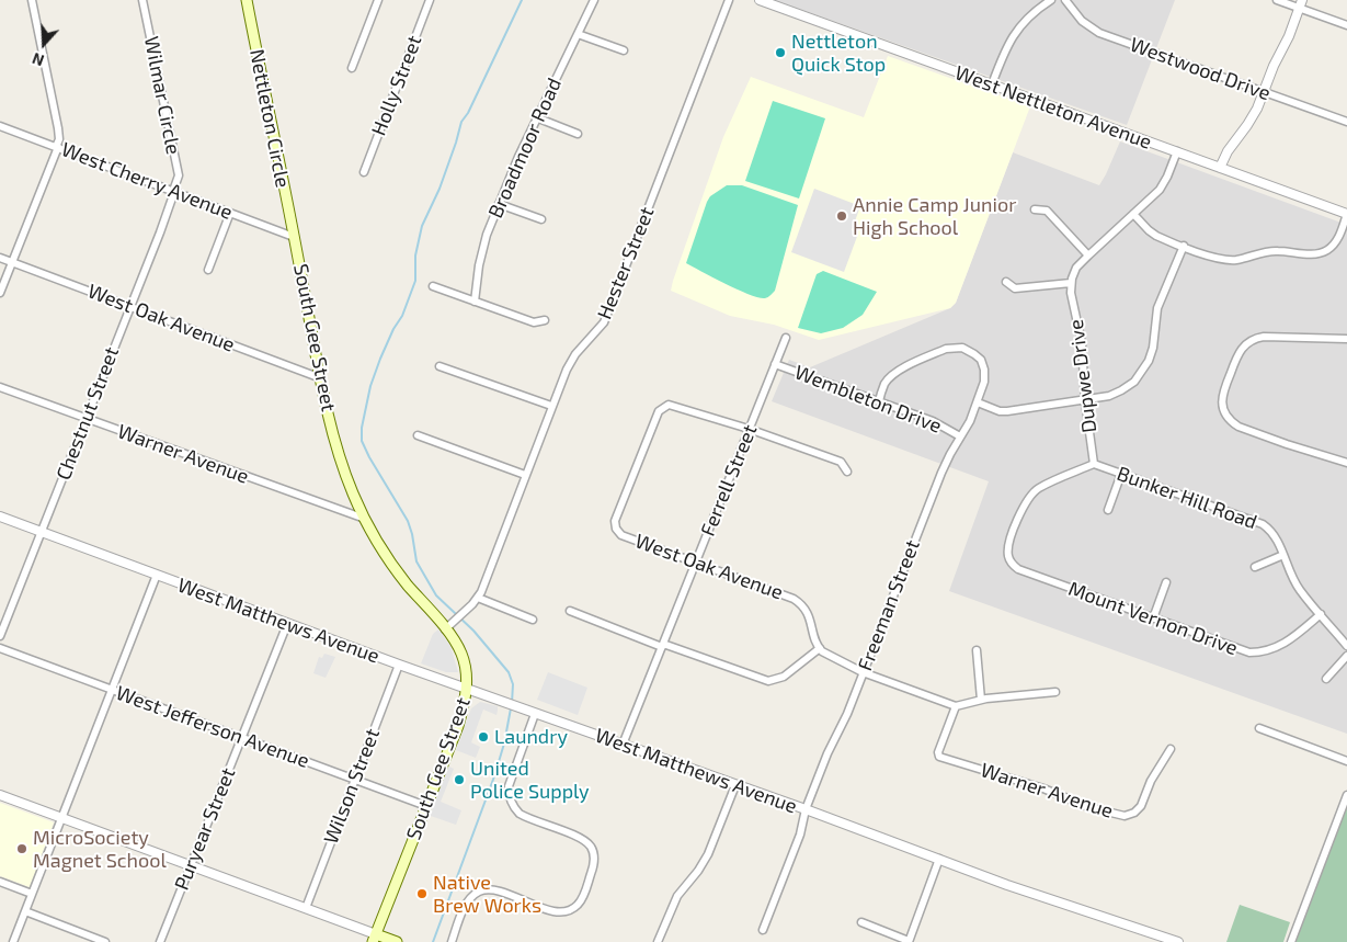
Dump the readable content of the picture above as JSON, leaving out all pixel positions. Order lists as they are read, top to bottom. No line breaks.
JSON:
{"streets":{"main road":["Nettleton Circle","South Gee Street"],"street":["Westwood Drive","Holly Street","Wilmar Circle","West Nettleton Avenue","Broadmoor Road","West Cherry Avenue","Hester Street","West Oak Avenue","Dupwe Drive","Wembleton Drive","Chestnut Street","Warner Avenue","Ferrell Street","Bunker Hill Road","Freeman Street","Mount Vernon Drive","West Matthews Avenue","West Jefferson Avenue","Wilson Street","Puryear Street"]},"crossings":[["Wilmar Circle","West Cherry Avenue"],["Wilmar Circle","Chestnut Street"],["Nettleton Circle","West Cherry Avenue"],["Nettleton Circle","South Gee Street"],["West Cherry Avenue","South Gee Street"],["West Cherry Avenue","Chestnut Street"],["Hester Street","South Gee Street"],["West Oak Avenue","South Gee Street"],["West Oak Avenue","Chestnut Street"],["West Oak Avenue","Ferrell Street"],["South Gee Street","Warner Avenue"],["South Gee Street","West Matthews Avenue"],["South Gee Street","West Jefferson Avenue"],["Dupwe Drive","Bunker Hill Road"],["Dupwe Drive","Mount Vernon Drive"],["Wembleton Drive","Ferrell Street"],["Wembleton Drive","Freeman Street"],["Chestnut Street","Warner Avenue"],["Chestnut Street","West Matthews Avenue"],["Ferrell Street","West Matthews Avenue"],["Bunker Hill Road","Mount Vernon Drive"],["Freeman Street","West Matthews Avenue"],["West Matthews Avenue","Wilson Street"],["West Matthews Avenue","Puryear Street"],["West Jefferson Avenue","Wilson Street"],["West Jefferson Avenue","Puryear Street"]],"places":["Nettleton Quick Stop","Annie Camp Junior High School","Laundry","United Police Supply","MicroSociety Magnet School","Native Brew Works"],"north":"bottom"}
